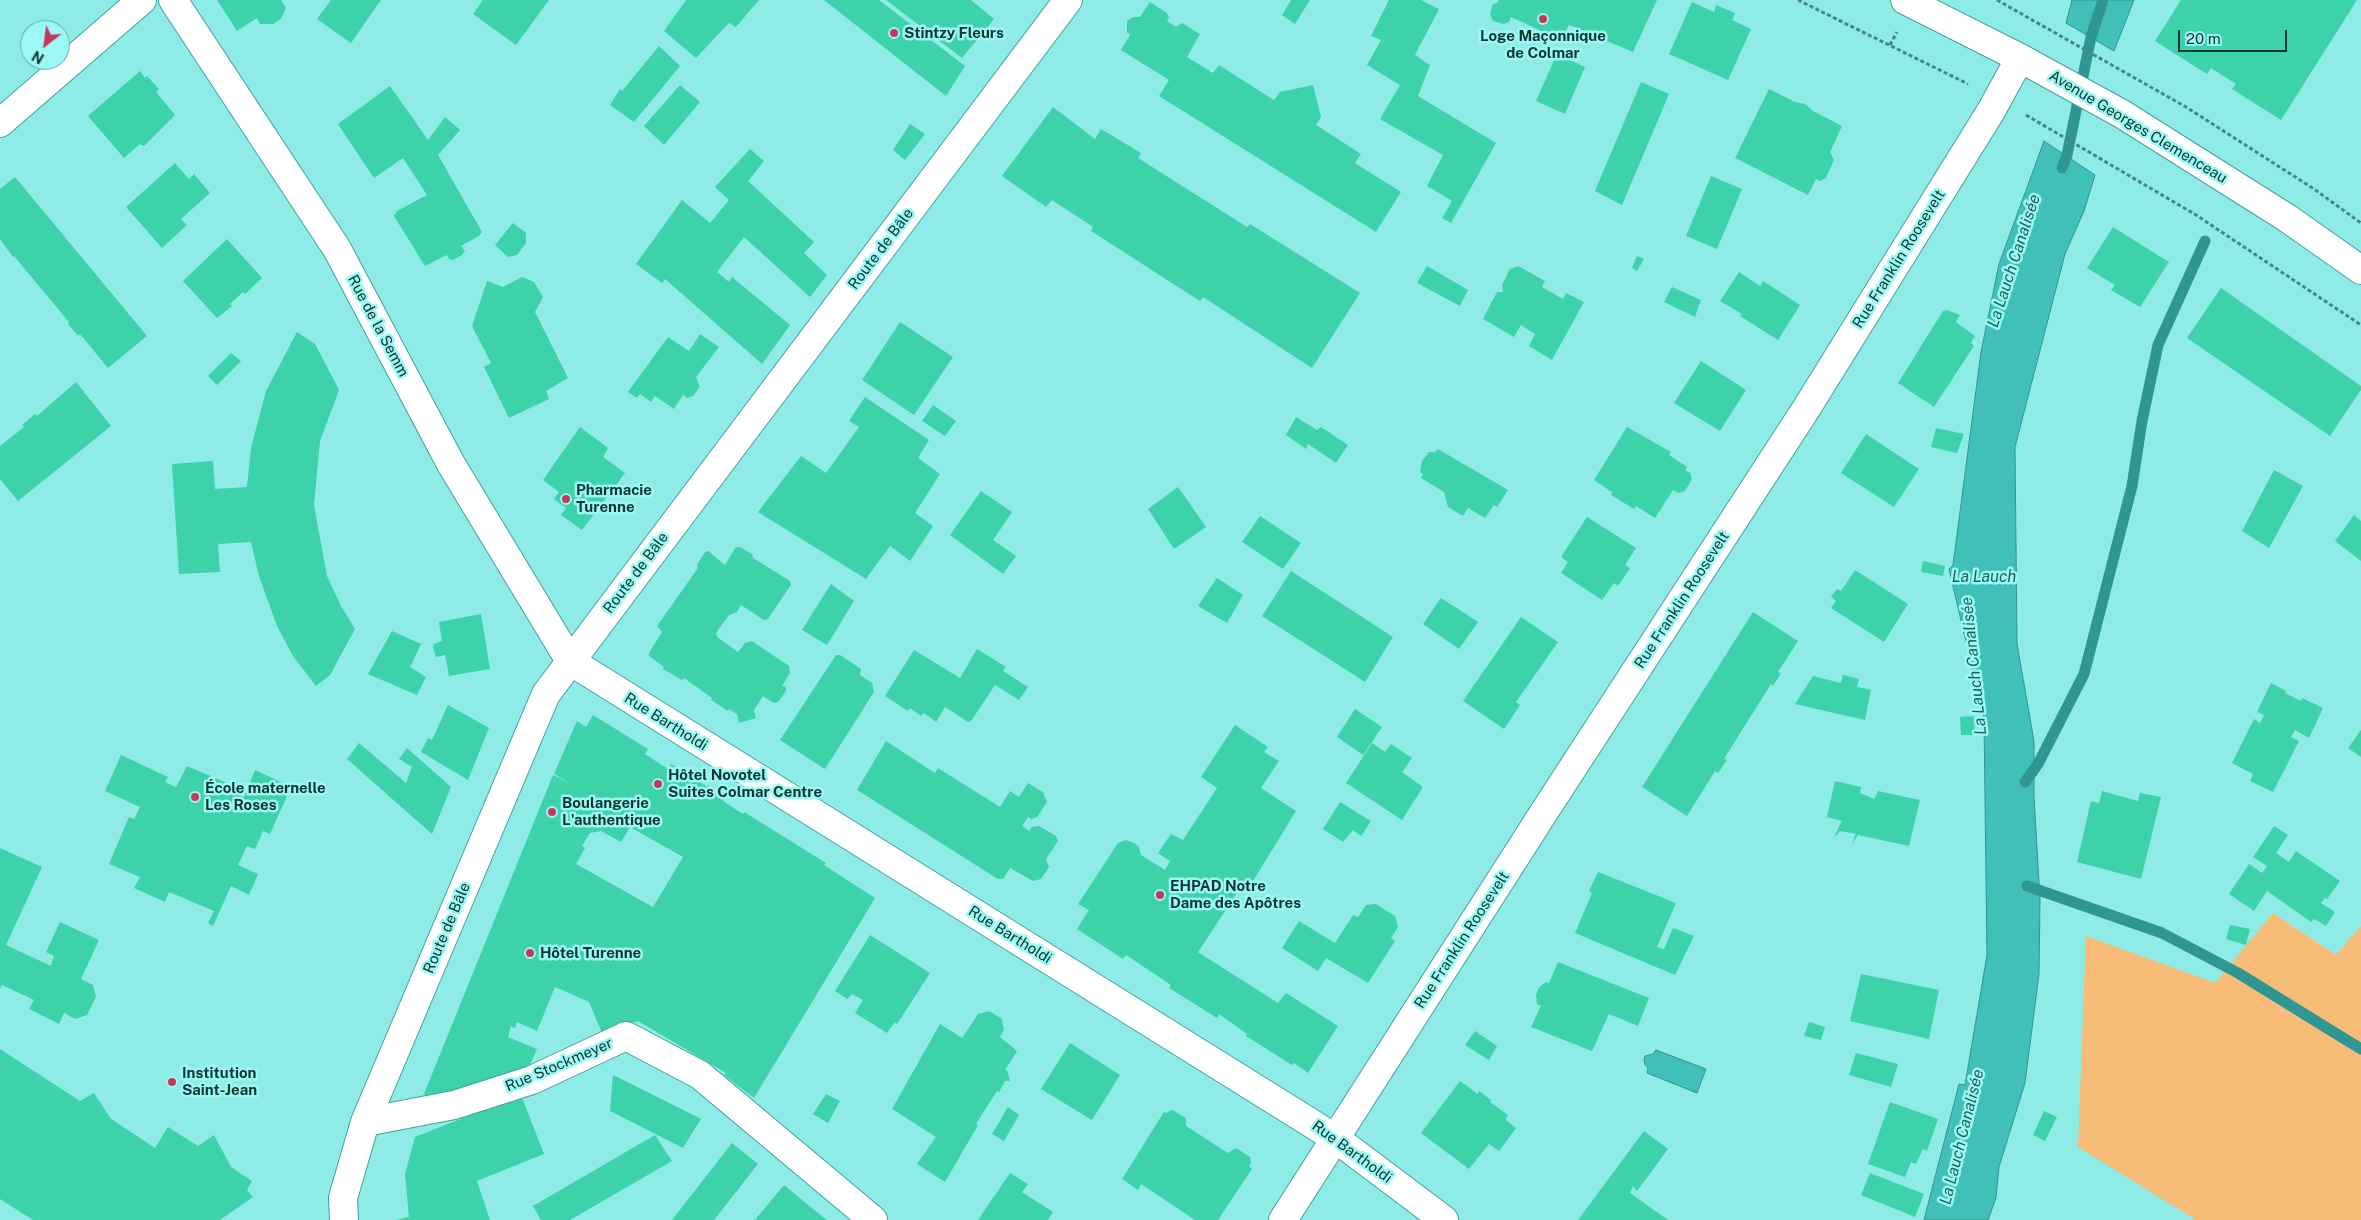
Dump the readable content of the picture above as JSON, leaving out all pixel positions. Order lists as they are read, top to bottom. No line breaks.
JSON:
{"streets":{"street":["Avenue Georges Clemenceau","Route de Bâle","Rue Franklin Roosevelt","Rue de la Semm","Rue Bartholdi","Rue Stockmeyer"]},"crossings":[["Avenue Georges Clemenceau","Rue Franklin Roosevelt"],["Route de Bâle","Rue de la Semm"],["Route de Bâle","Rue Bartholdi"],["Route de Bâle","Rue Stockmeyer"],["Rue Franklin Roosevelt","Rue Bartholdi"],["Rue de la Semm","Rue Bartholdi"]],"water":["La Lauch Canalisée","La Lauch"],"places":["Loge Maçonnique de Colmar","Stintzy Fleurs","Pharmacie Turenne","Hôtel Novotel Suites Colmar Centre","École maternelle Les Roses","Boulangerie L'authentique","EHPAD Notre Dame des Apôtres","Hôtel Turenne","Institution Saint-Jean"],"scale_bar":"20 m","north":"bottom left"}
